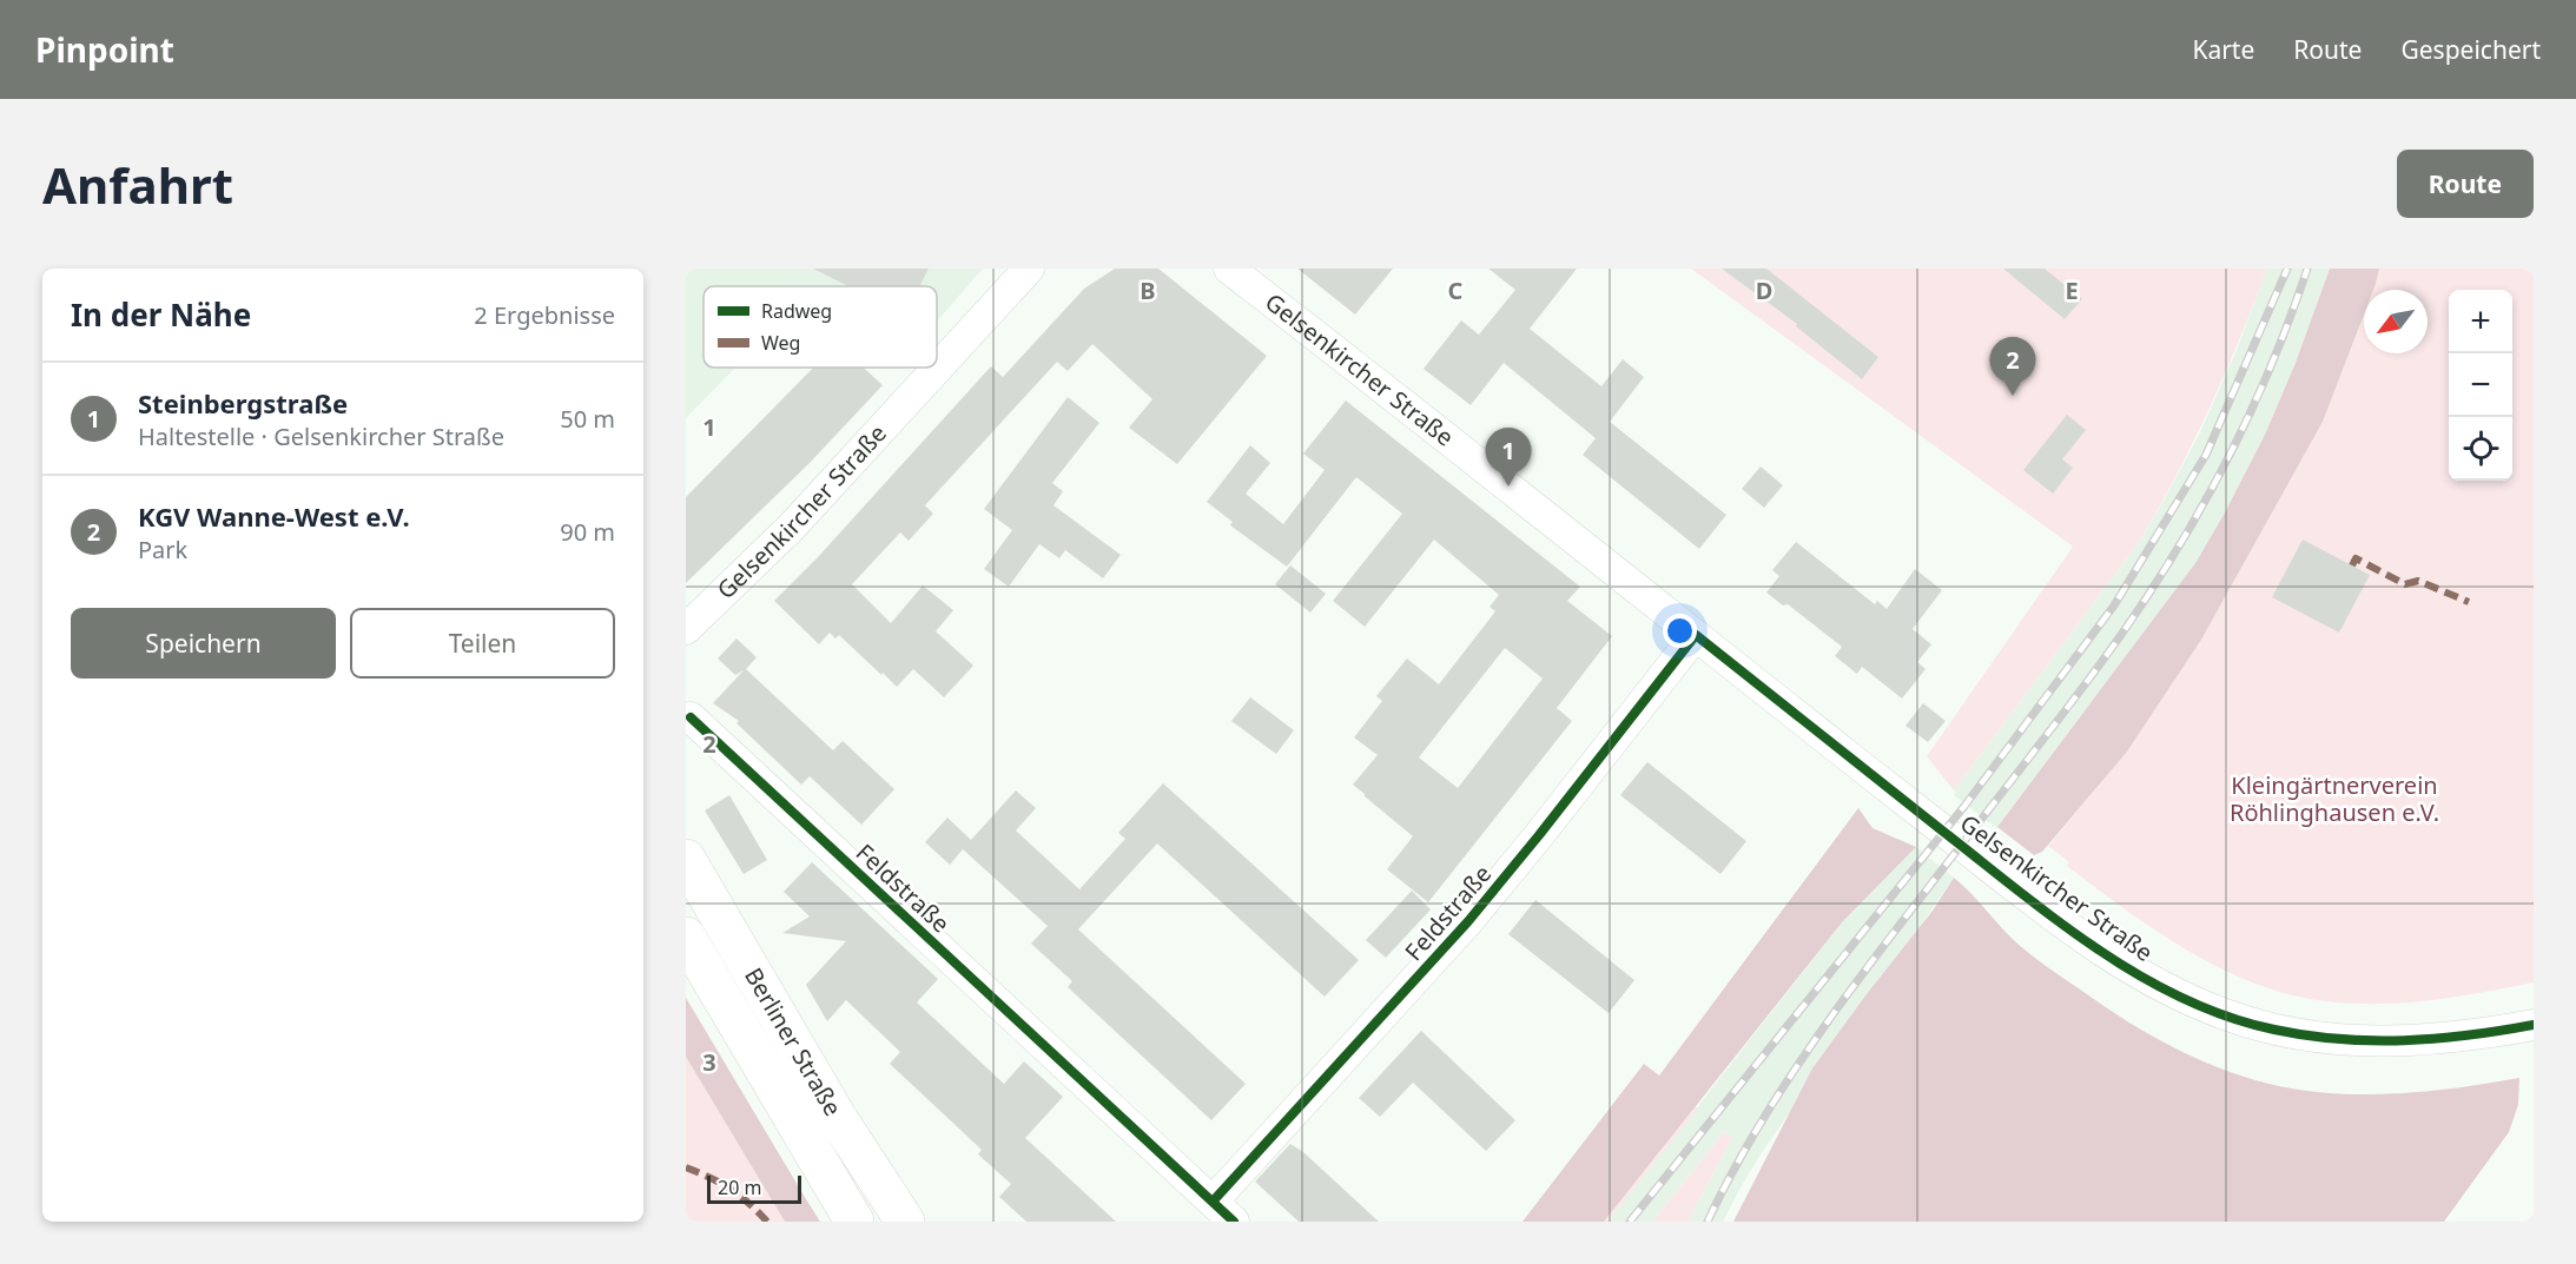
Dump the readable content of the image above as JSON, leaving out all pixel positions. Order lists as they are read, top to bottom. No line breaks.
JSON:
{"streets":{"main road":["Berliner Straße"],"street":["Gelsenkircher Straße","Feldstraße"]},"crossings":[["Gelsenkircher Straße","Feldstraße"]],"parks":["Kleingärtnerverein Röhlinghausen e.V."],"legend":["Radweg","Weg"],"scale_bar":"20 m","north":"bottom left","page":{"header":"Pinpoint","nav":["Karte","Route","Gespeichert"],"buttons":["Route",["Speichern","Teilen"]],"title":"Anfahrt","heading":["In der Nähe","2 Ergebnisse"],"map_buttons":["+","−"],"pins":["2","1"],"list":[{"mark":"1","name":"Steinbergstraße","note":"Haltestelle · Gelsenkircher Straße","value":"50 m"},{"mark":"2","name":"KGV Wanne-West e.V.","note":"Park","value":"90 m"}],"scale":"20 m"},"grid":{"columns":["B","C","D","E"],"rows":["1","2","3"]}}
